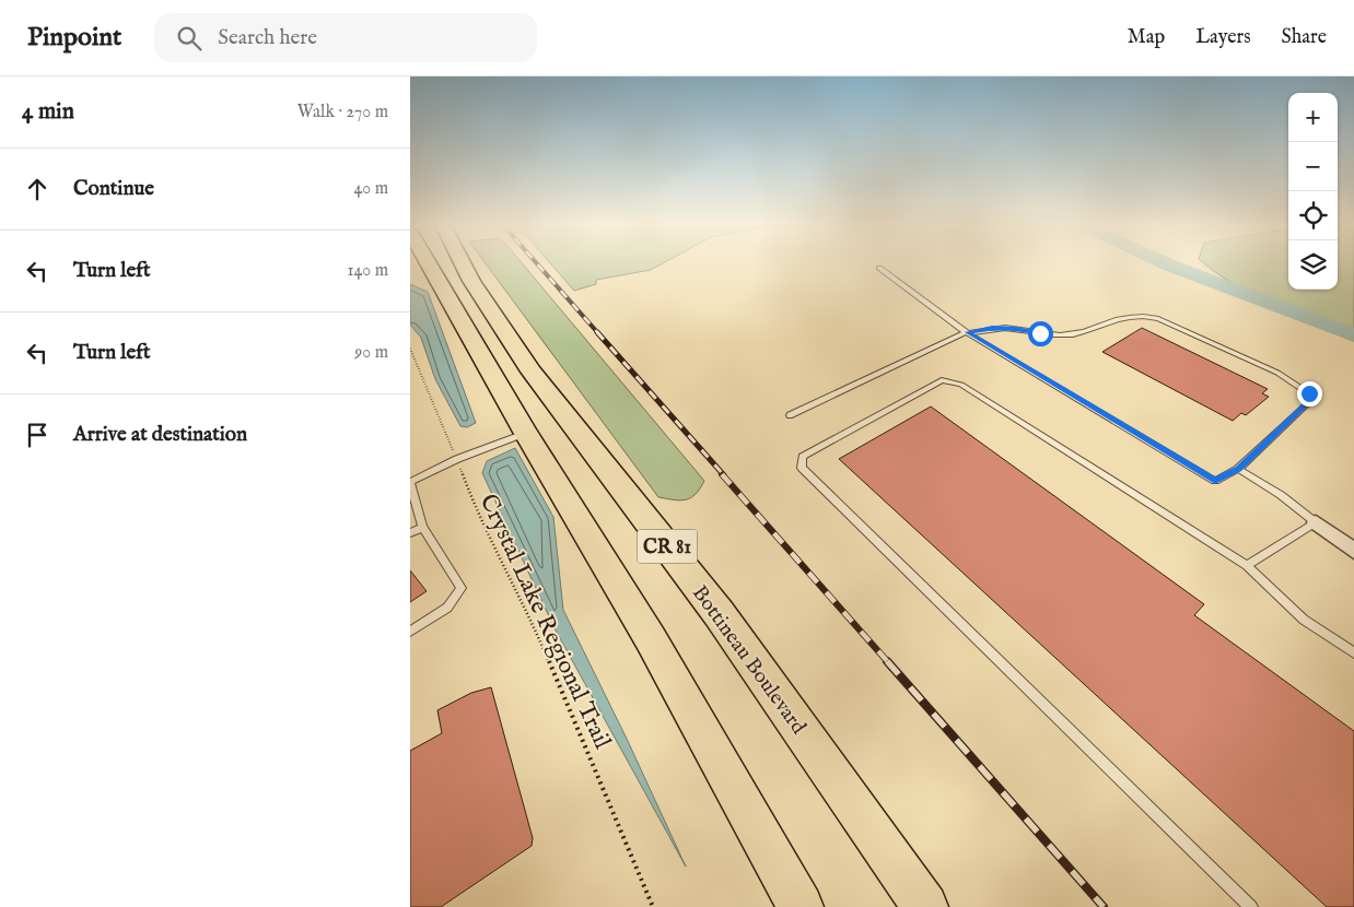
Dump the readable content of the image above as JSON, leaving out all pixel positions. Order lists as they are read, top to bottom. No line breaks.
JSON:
{"streets":{"highway":["CR 81","Bottineau Boulevard"],"path":["Crystal Lake Regional Trail"]},"page":{"header":"Pinpoint","search":"Search here","nav":["Map","Layers","Share"],"heading":["4 min","Walk · 270 m"],"map_buttons":["+","−"],"list":[["Continue","40 m"],["Turn left","140 m"],["Turn left","90 m"],"Arrive at destination"]}}
